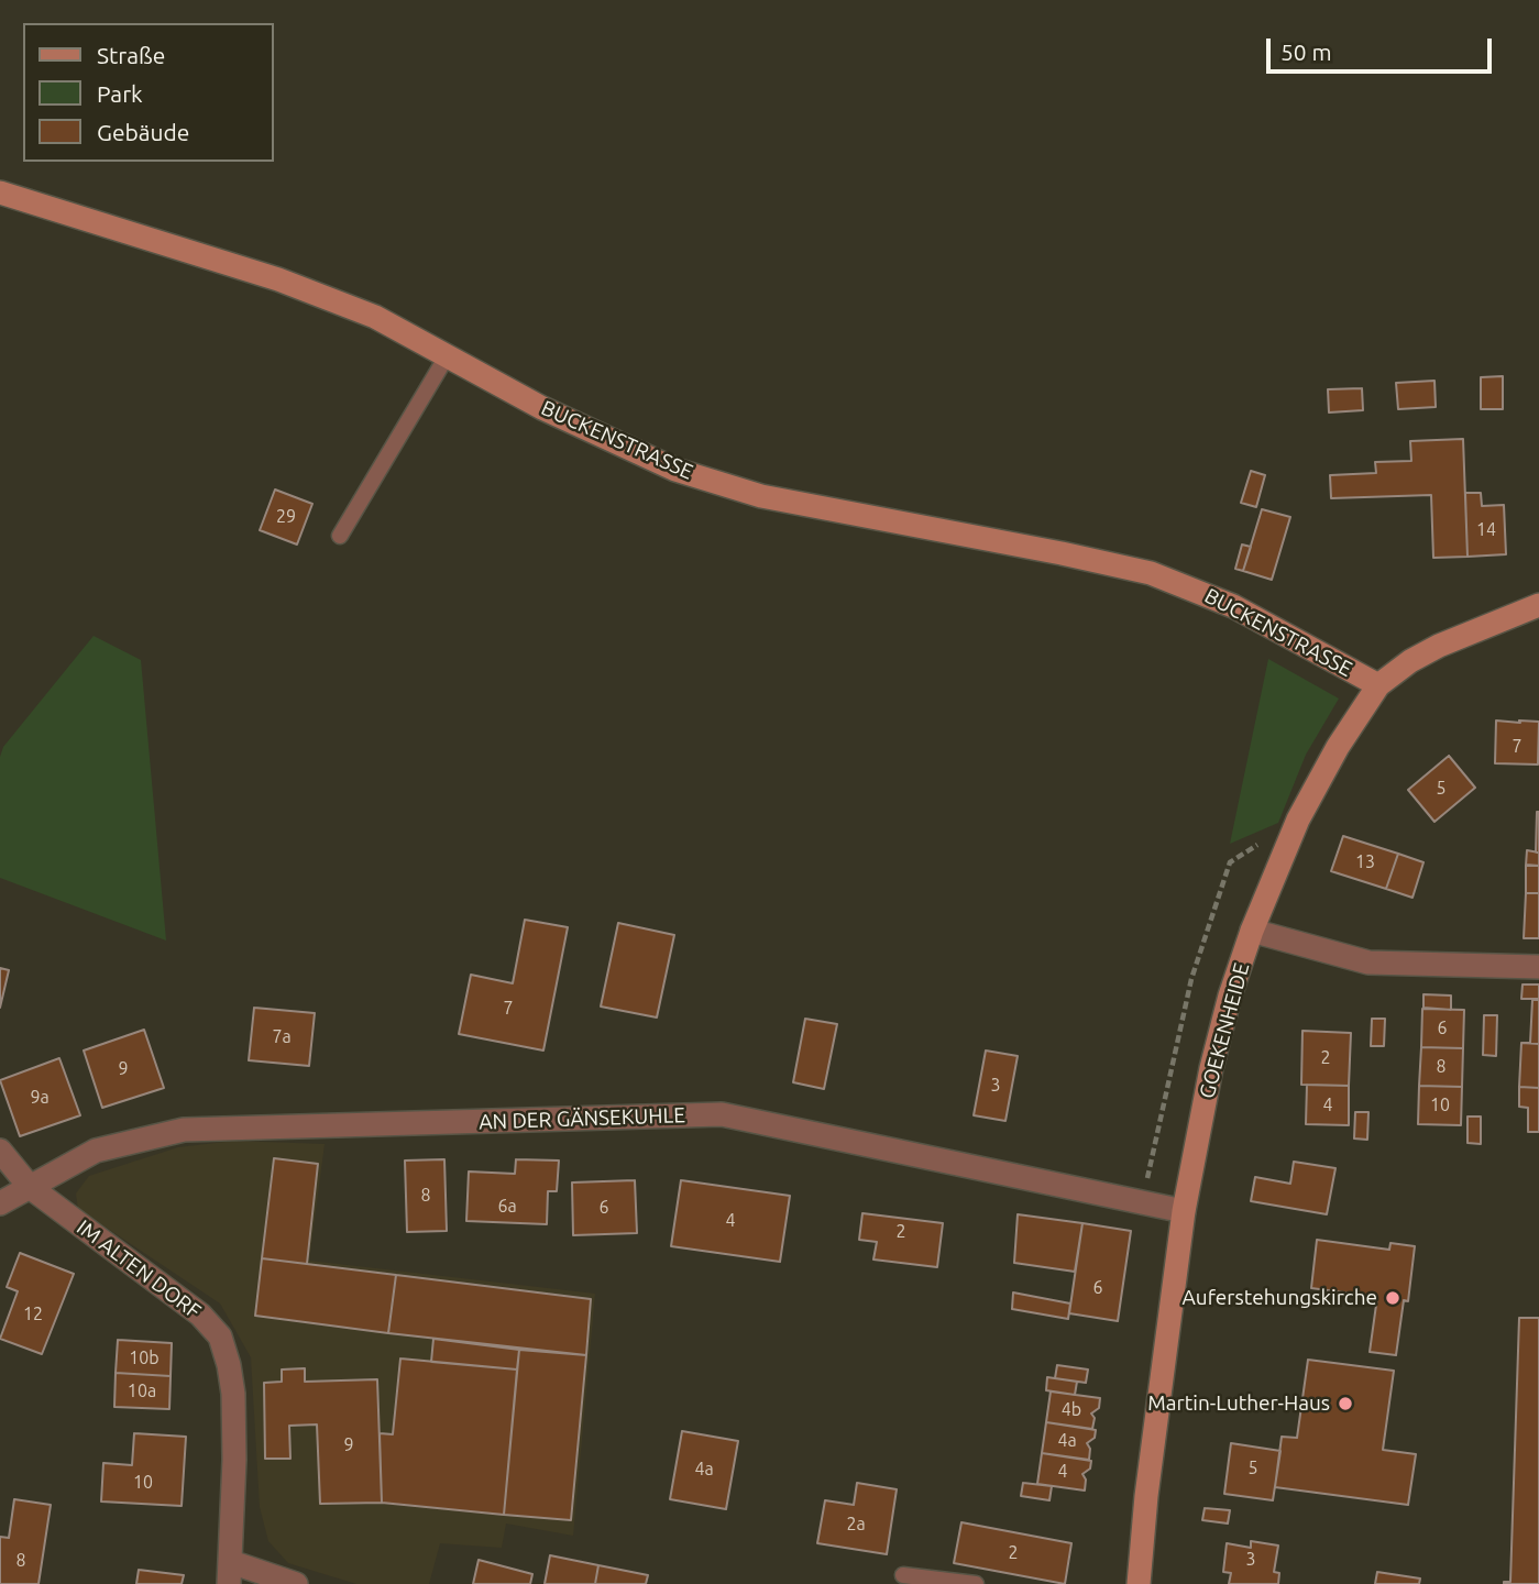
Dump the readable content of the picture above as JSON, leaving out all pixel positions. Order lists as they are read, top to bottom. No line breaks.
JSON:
{"streets":{"street":["BUCKENSTRASSE","GOEKENHEIDE","AN DER GÄNSEKUHLE","IM ALTEN DORF"]},"crossings":[["BUCKENSTRASSE","GOEKENHEIDE"],["GOEKENHEIDE","AN DER GÄNSEKUHLE"],["AN DER GÄNSEKUHLE","IM ALTEN DORF"]],"places":["Auferstehungskirche","Martin-Luther-Haus"],"house_numbers":["29","14","7","5","13","7","6","7a","2","8","9","3","9a","4","10","8","6a","6","4","2","6","12","10b","10a","4b","4a","9","5","4a","4","10","2a","2","3","8"],"legend":["Straße","Park","Gebäude"],"scale_bar":"50 m"}
